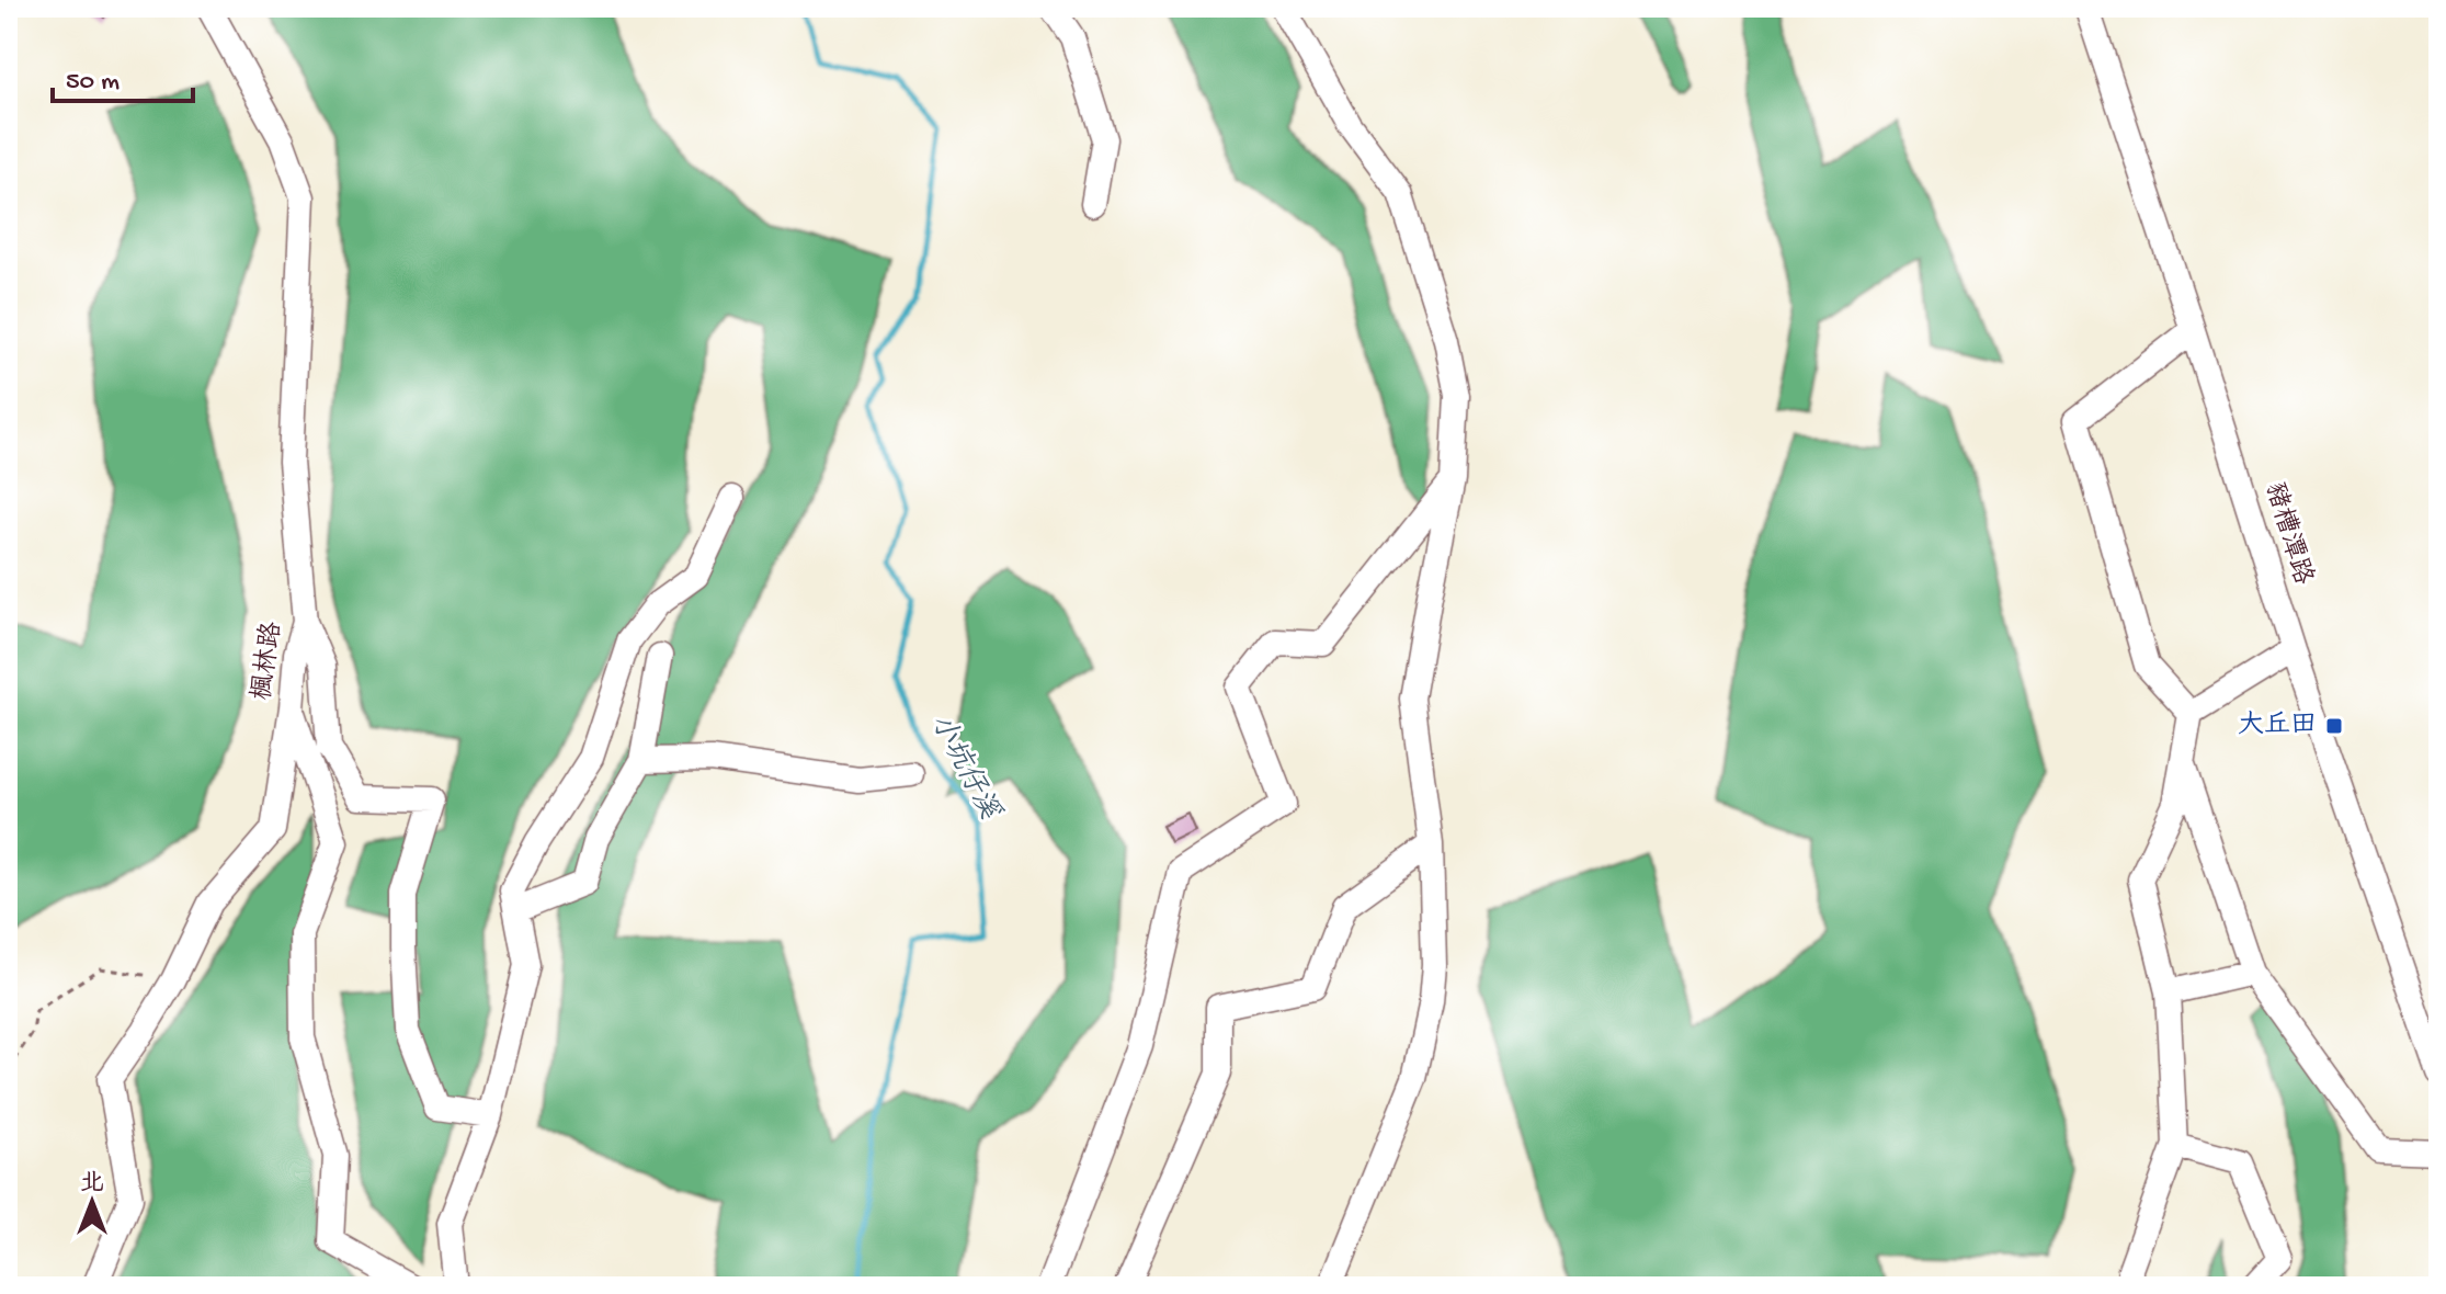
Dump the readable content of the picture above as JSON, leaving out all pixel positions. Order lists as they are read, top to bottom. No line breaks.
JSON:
{"streets":{"street":["豬槽潭路","楓林路"]},"water":["小坑仔溪"],"places":{"transit":["大丘田"]},"scale_bar":"50 m","north":"top"}
